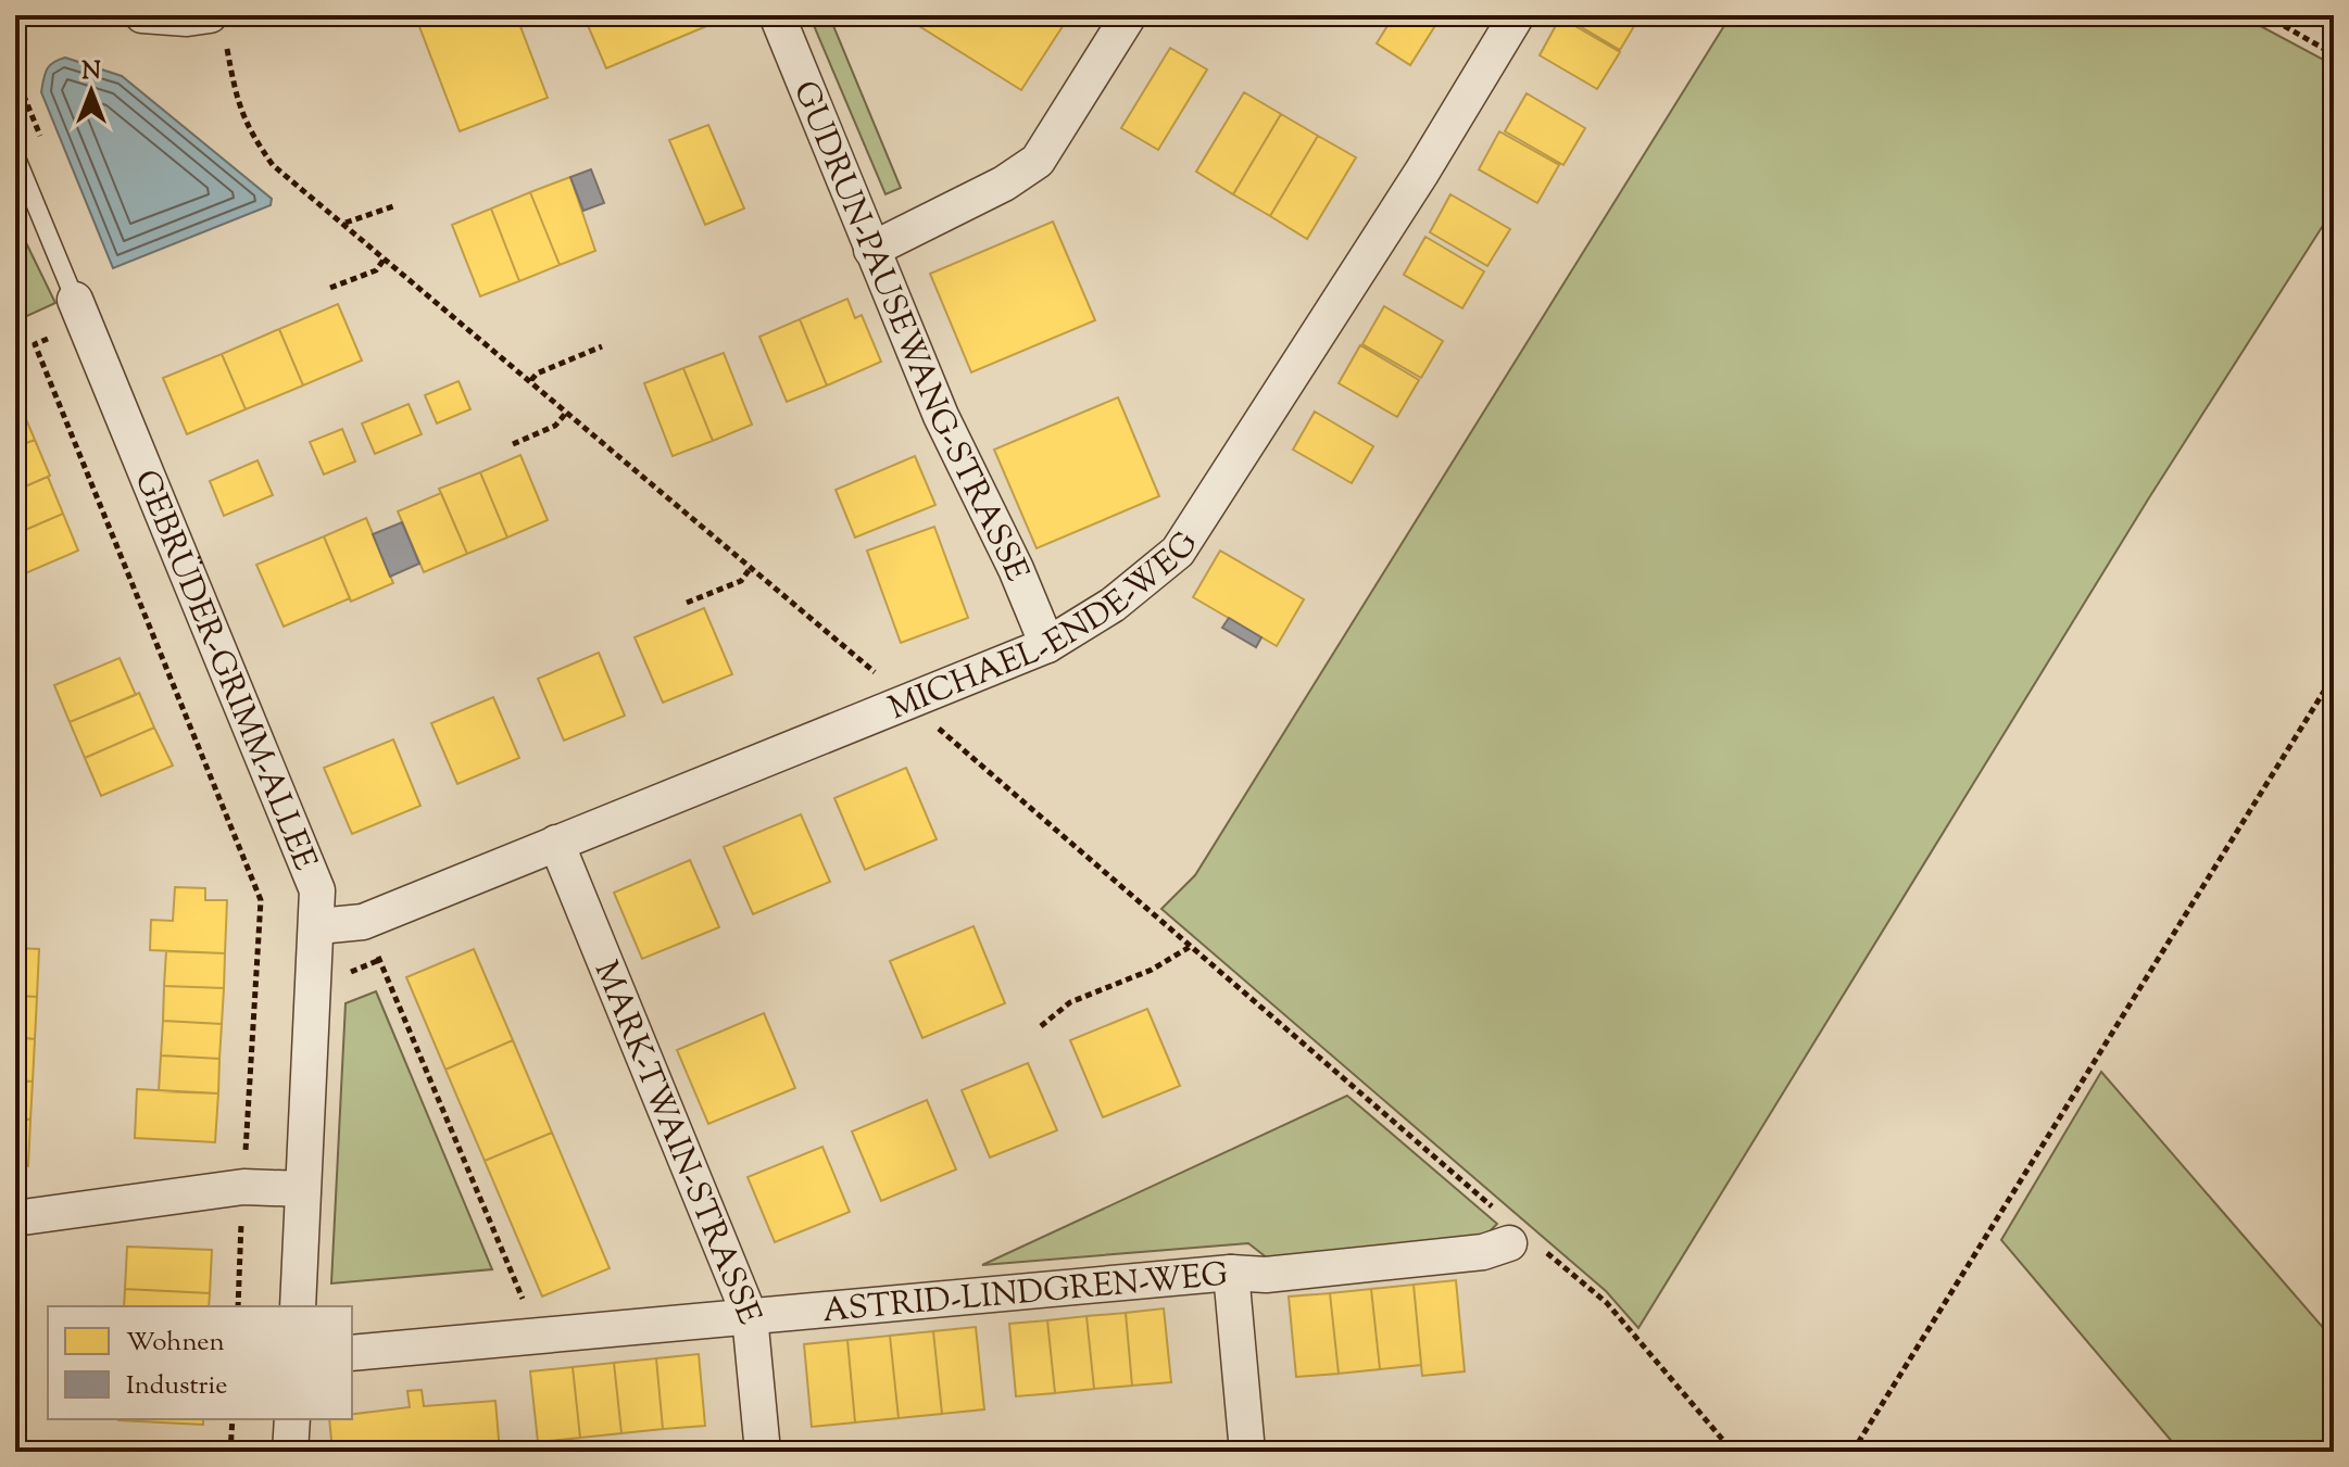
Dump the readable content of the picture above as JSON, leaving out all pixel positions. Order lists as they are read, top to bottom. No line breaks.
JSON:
{"streets":{"street":["GUDRUN-PAUSEWANG-STRASSE","MICHAEL-ENDE-WEG","GEBRÜDER-GRIMM-ALLEE","MARK-TWAIN-STRASSE","ASTRID-LINDGREN-WEG"]},"crossings":[["GUDRUN-PAUSEWANG-STRASSE","MICHAEL-ENDE-WEG"],["MICHAEL-ENDE-WEG","GEBRÜDER-GRIMM-ALLEE"],["MICHAEL-ENDE-WEG","MARK-TWAIN-STRASSE"],["MARK-TWAIN-STRASSE","ASTRID-LINDGREN-WEG"]],"legend":["Wohnen","Industrie"],"north":"top"}
